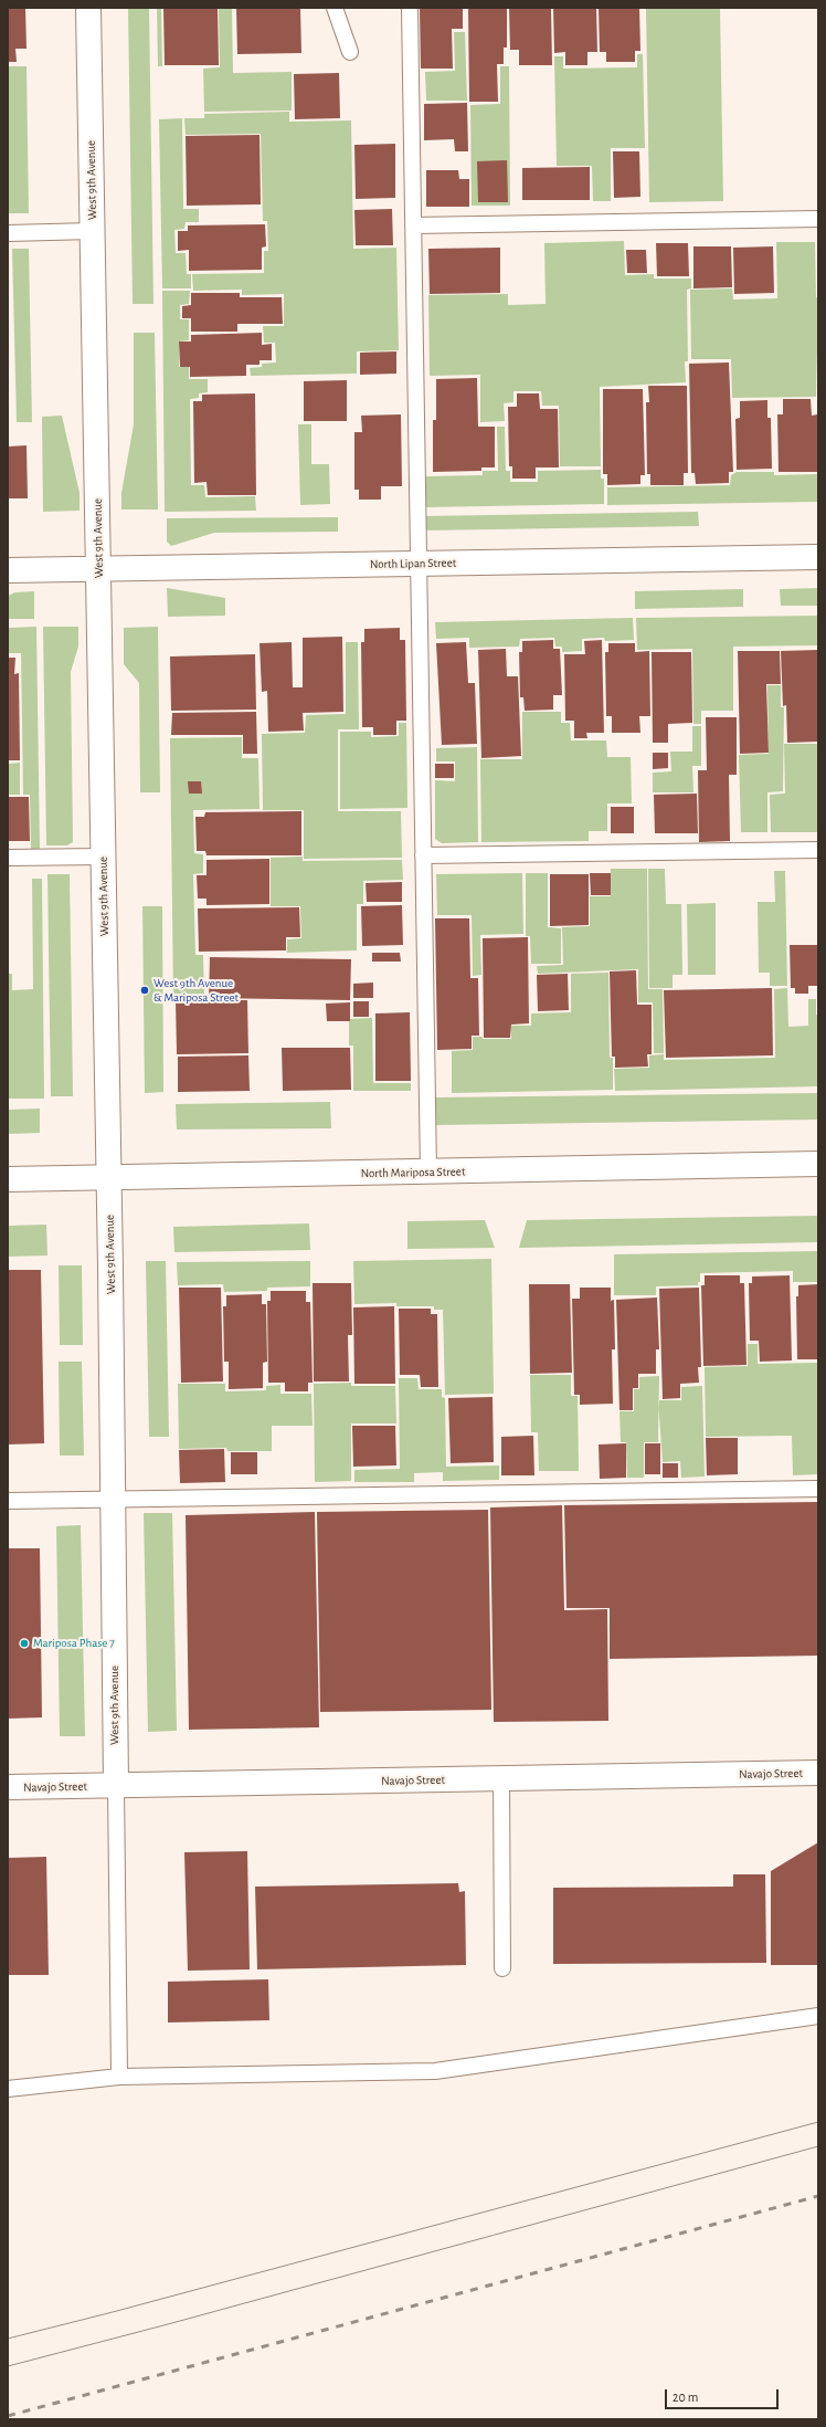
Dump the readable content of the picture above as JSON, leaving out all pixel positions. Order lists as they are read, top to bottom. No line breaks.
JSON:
{"streets":{"street":["West 9th Avenue","North Lipan Street","North Mariposa Street","Navajo Street"]},"crossings":[["West 9th Avenue","North Lipan Street"],["West 9th Avenue","North Mariposa Street"],["West 9th Avenue","Navajo Street"]],"places":["West 9th Avenue & Mariposa Street","Mariposa Phase 7"],"scale_bar":"20 m"}
